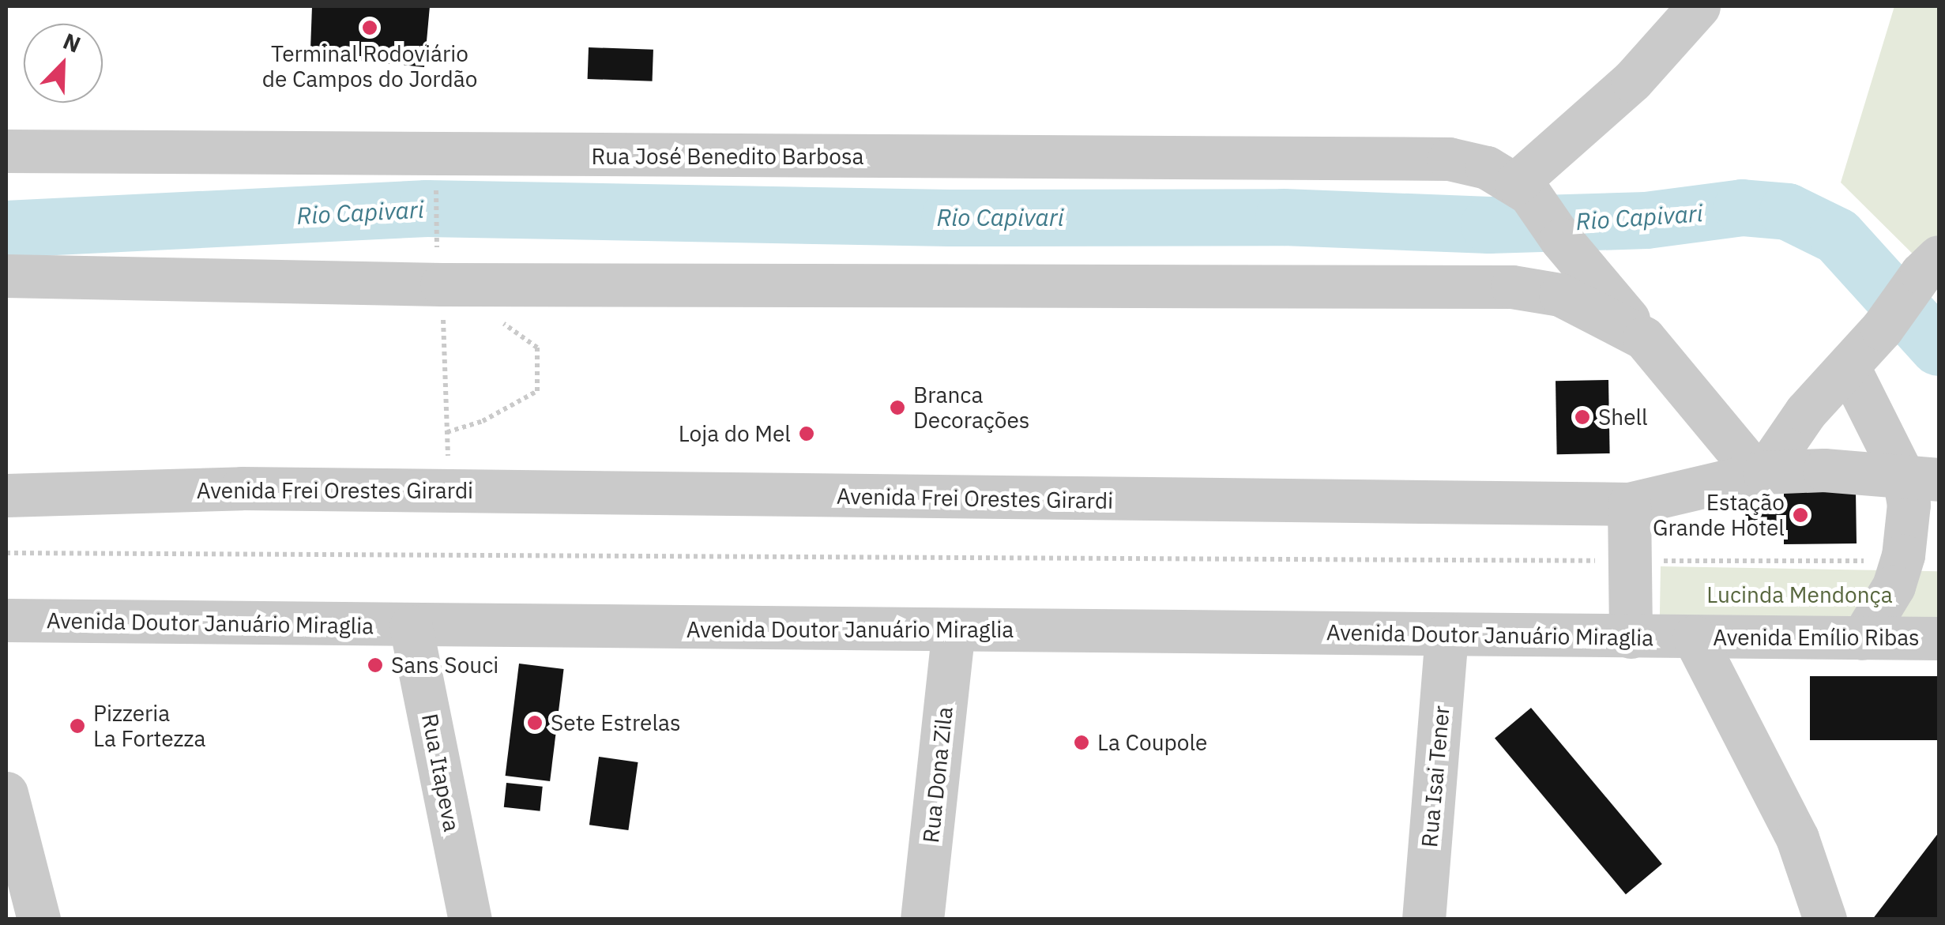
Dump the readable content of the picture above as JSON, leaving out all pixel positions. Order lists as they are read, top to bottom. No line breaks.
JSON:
{"streets":{"street":["Rua José Benedito Barbosa","Avenida Frei Orestes Girardi","Avenida Doutor Januário Miraglia","Avenida Emílio Ribas","Rua Itapeva","Rua Dona Zila","Rua Isai Tener"]},"crossings":[["Avenida Doutor Januário Miraglia","Avenida Emílio Ribas"],["Avenida Doutor Januário Miraglia","Rua Itapeva"],["Avenida Doutor Januário Miraglia","Rua Dona Zila"],["Avenida Doutor Januário Miraglia","Rua Isai Tener"]],"water":["Rio Capivari"],"parks":["Lucinda Mendonça"],"places":["Terminal Rodoviário de Campos do Jordão","Branca Decorações","Shell","Loja do Mel","Estação Grande Hotel","Sans Souci","Sete Estrelas","Pizzeria La Fortezza","La Coupole"],"north":"top right"}
